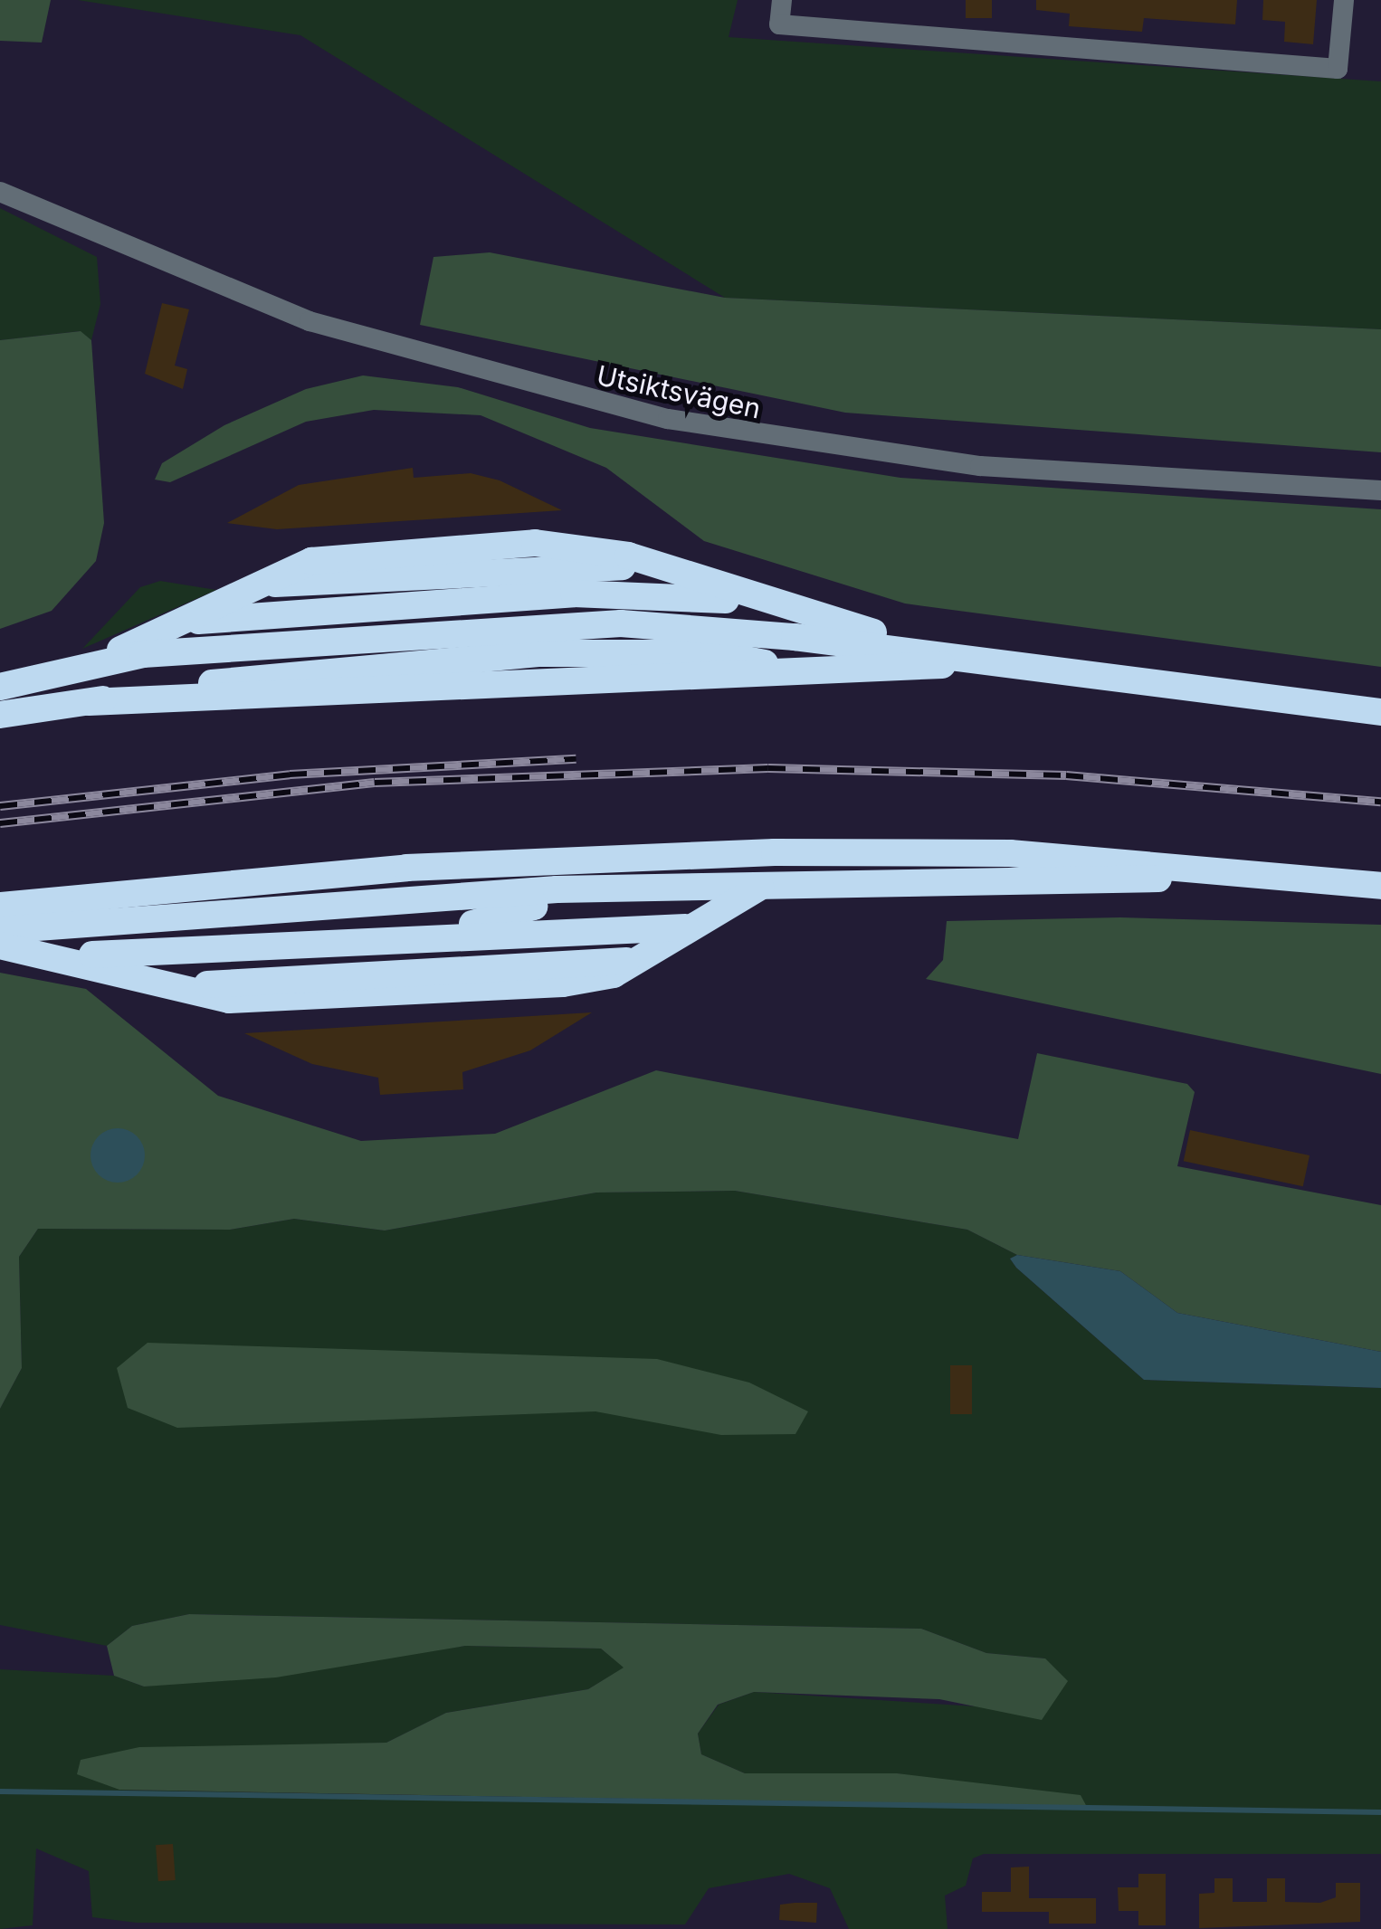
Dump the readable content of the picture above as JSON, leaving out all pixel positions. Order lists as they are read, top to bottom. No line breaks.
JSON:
{"streets":{"street":["Utsiktsvägen"]}}
